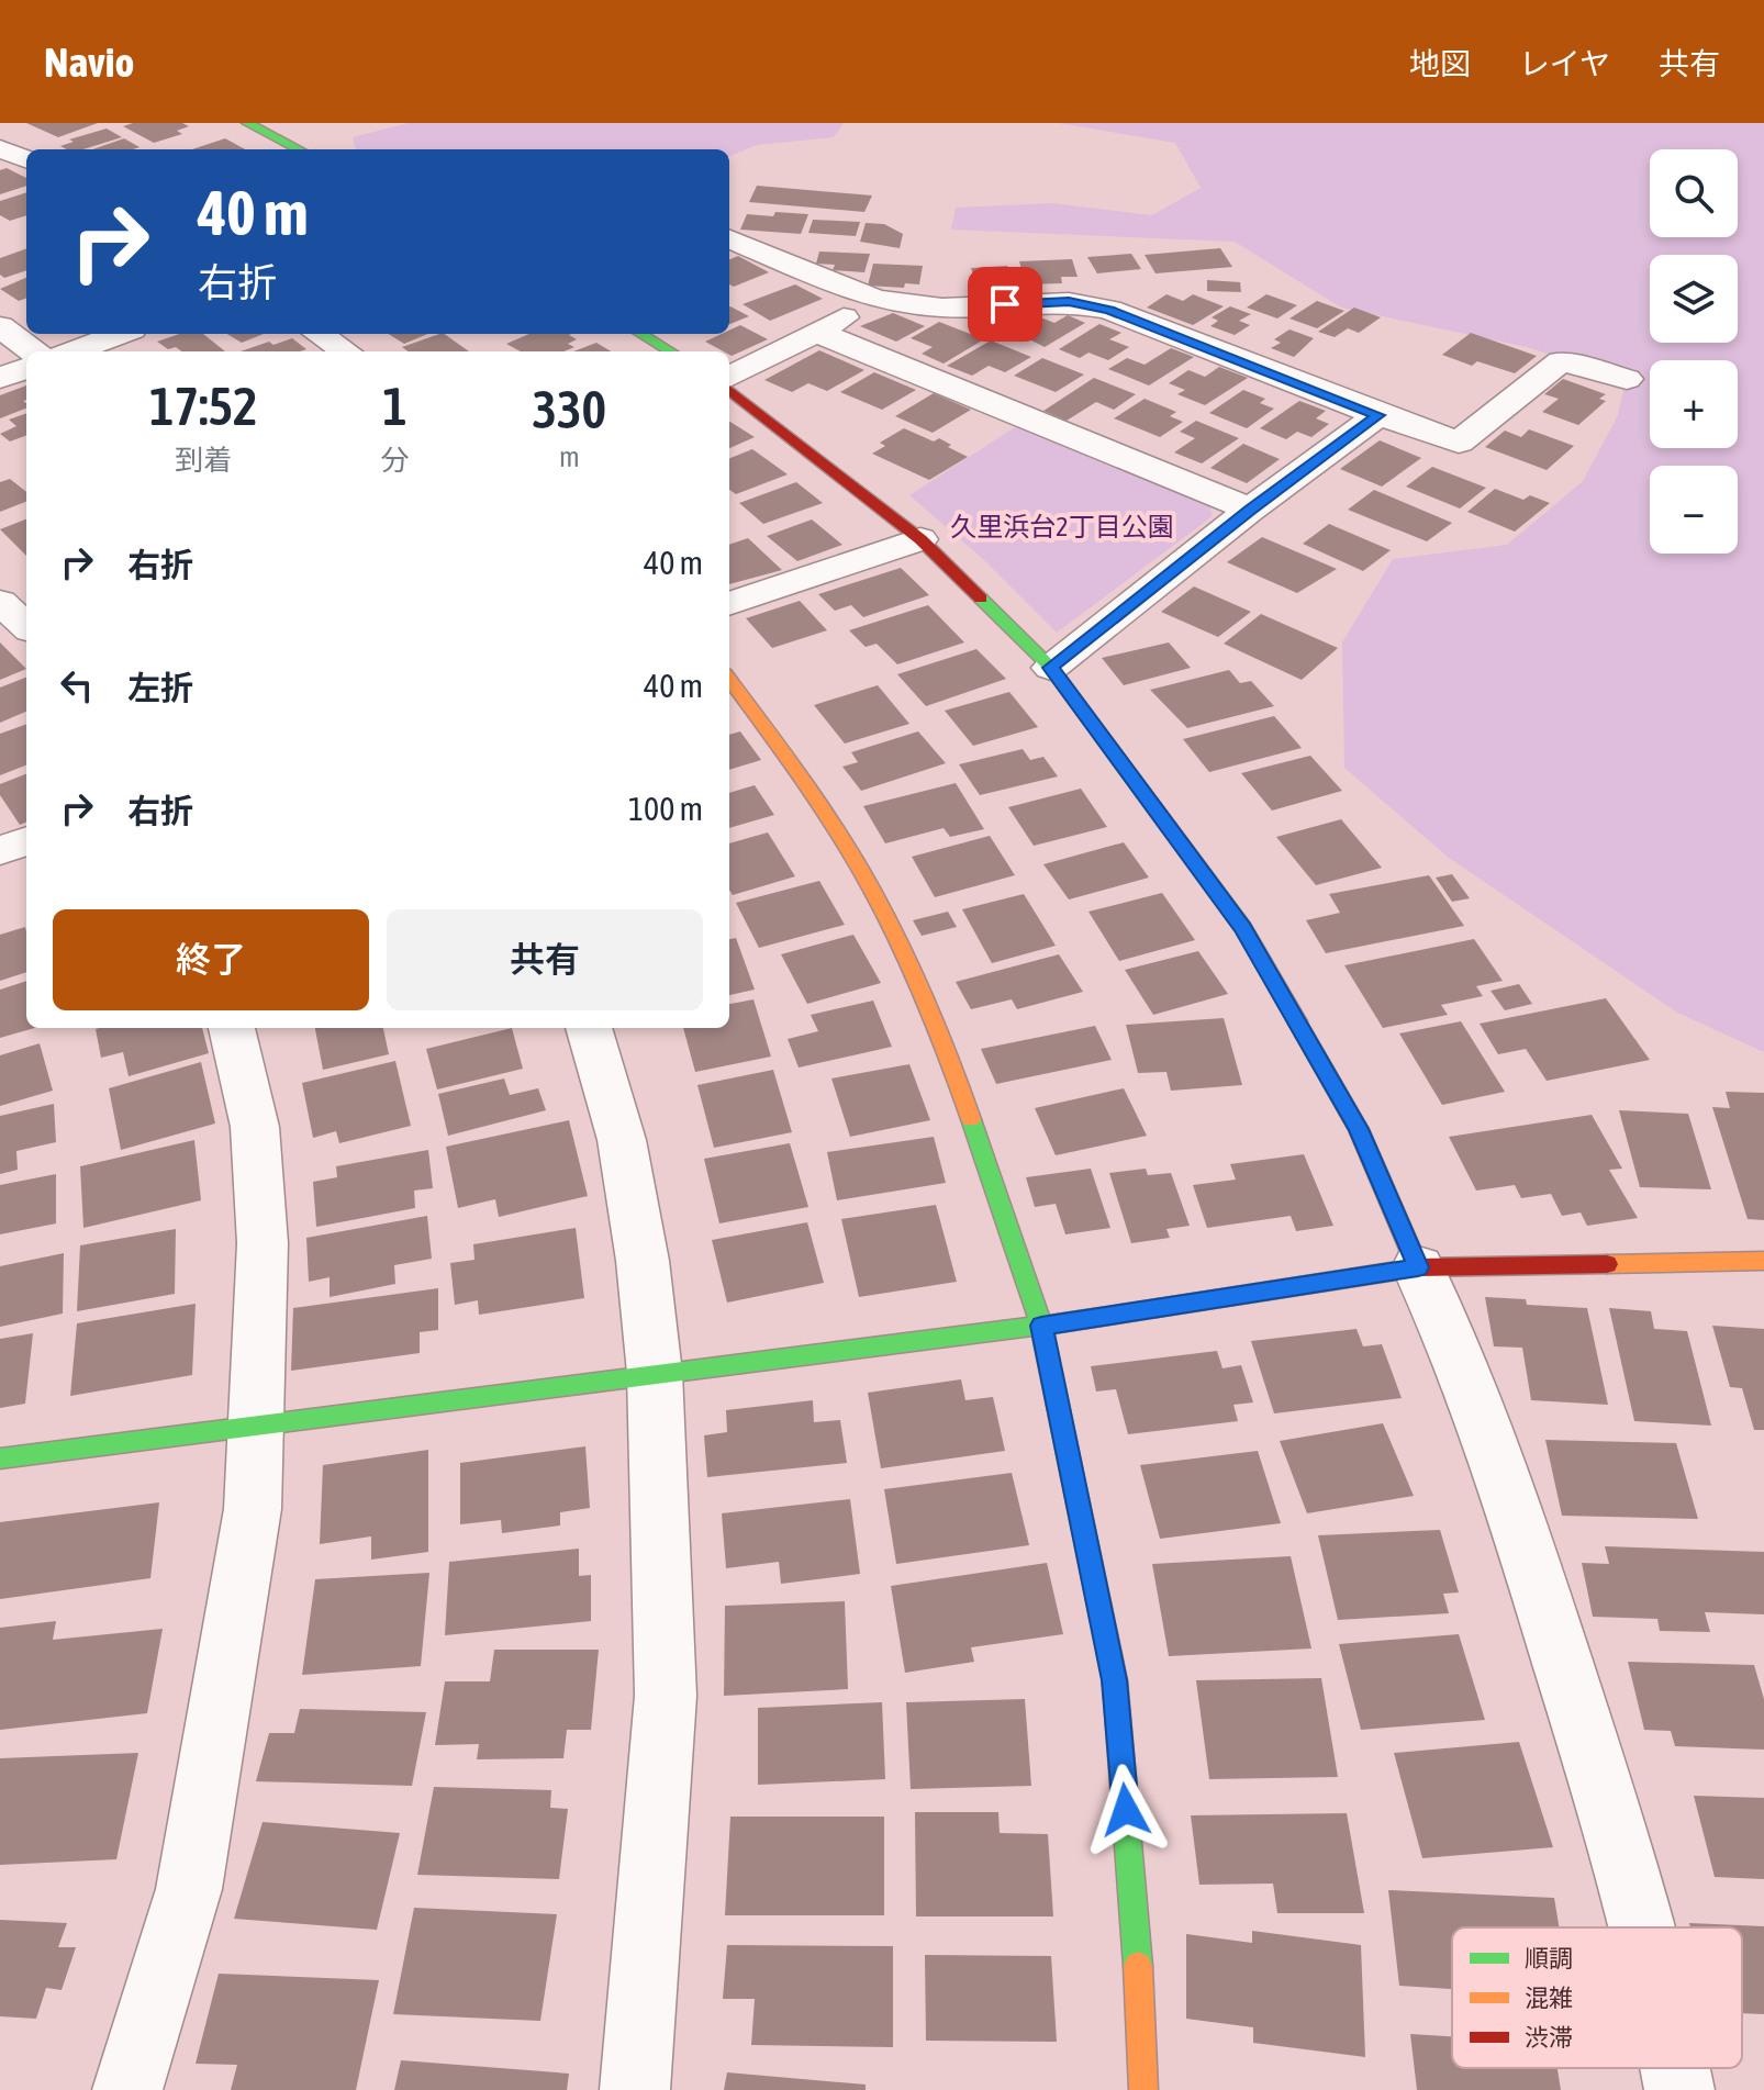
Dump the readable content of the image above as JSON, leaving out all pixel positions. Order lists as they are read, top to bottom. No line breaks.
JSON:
{"parks":["久里浜台2丁目公園"],"legend":["順調","混雑","渋滞"],"page":{"header":"Navio","nav":["地図","レイヤ","共有"],"map_buttons":["+","−"],"turn":["40 m","右折"],"eta":["17:52","到着","1","分","330","m"],"list":[{"name":"右折","value":"40 m"},{"name":"左折","value":"40 m"},{"name":"右折","value":"100 m"}],"buttons":["終了","共有"]}}
